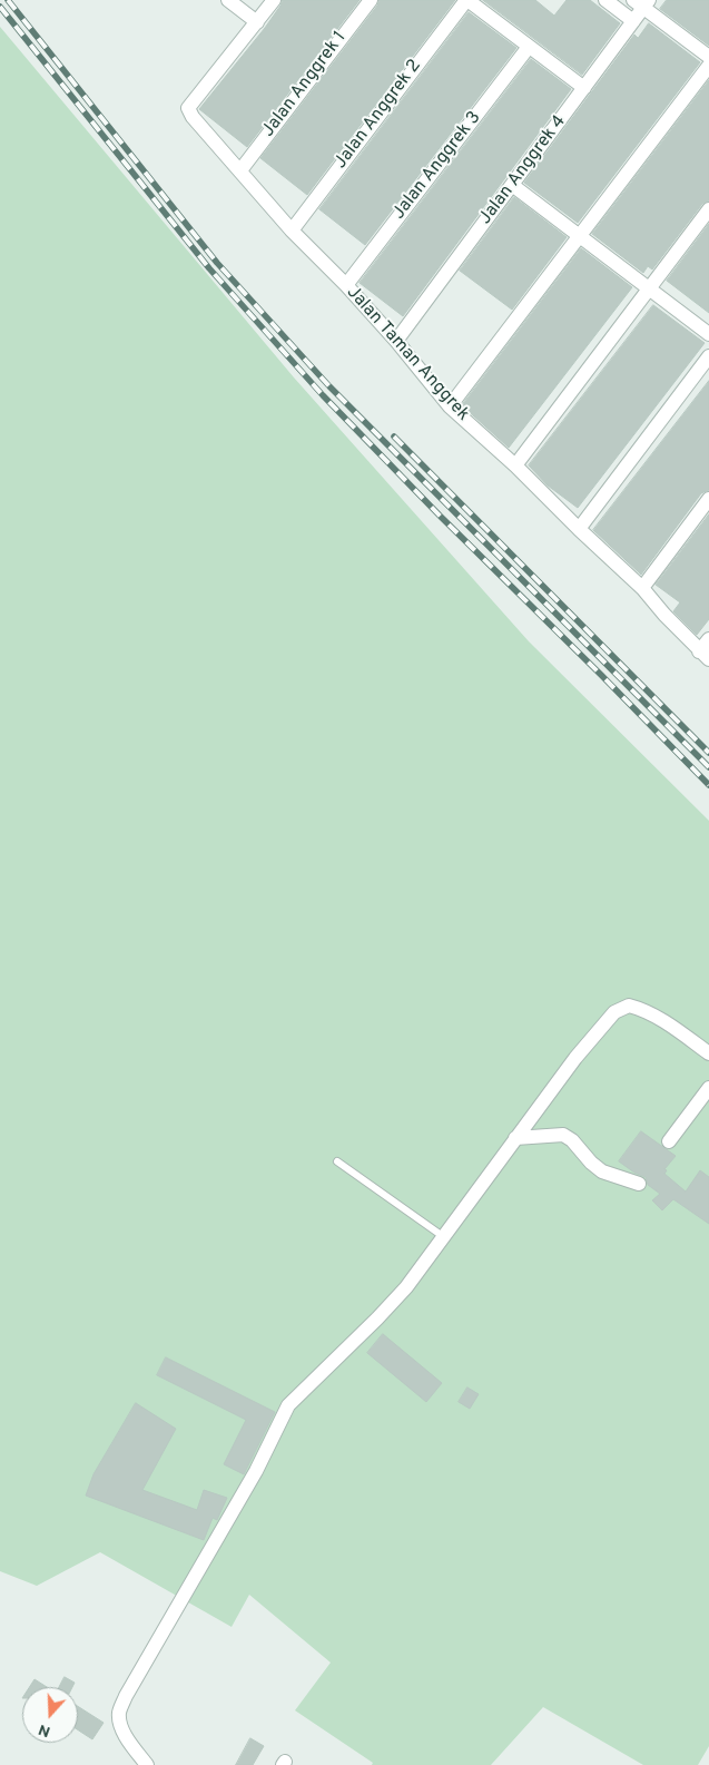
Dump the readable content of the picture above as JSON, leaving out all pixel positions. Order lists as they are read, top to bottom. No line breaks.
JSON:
{"streets":{"street":["Jalan Anggrek 1","Jalan Anggrek 2","Jalan Anggrek 3","Jalan Anggrek 4","Jalan Taman Anggrek"]},"crossings":[["Jalan Anggrek 1","Jalan Taman Anggrek"],["Jalan Anggrek 2","Jalan Taman Anggrek"],["Jalan Anggrek 3","Jalan Taman Anggrek"],["Jalan Anggrek 4","Jalan Taman Anggrek"]],"north":"bottom"}
